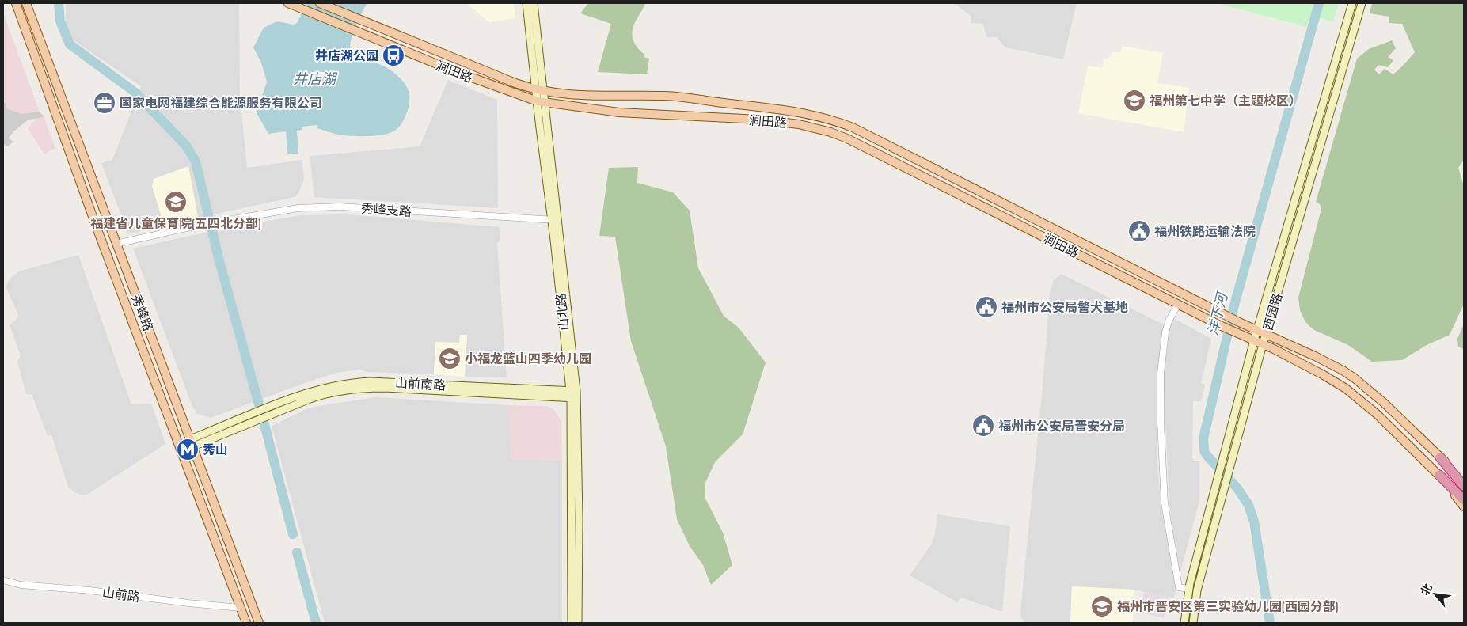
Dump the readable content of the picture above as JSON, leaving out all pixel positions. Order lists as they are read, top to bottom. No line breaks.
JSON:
{"streets":{"main road":["涧田路","山北路","西园路","秀峰路","山前南路"],"street":["秀峰支路","山前路"]},"crossings":[["涧田路","山北路"],["涧田路","西园路"],["秀峰支路","山北路"],["秀峰支路","秀峰路"],["山北路","山前南路"],["秀峰路","山前南路"],["秀峰路","山前路"]],"water":["井店湖","洋下河"],"places":{"bus stop":["井店湖公园"],"school or university":["福州第七中学（主题校区）","福建省儿童保育院(五四北分部)","小福龙蓝山四季幼儿园","福州市晋安区第三实验幼儿园(西园分部)"],"office":["国家电网福建综合能源服务有限公司"],"public building":["福州铁路运输法院","福州市公安局警犬基地","福州市公安局晋安分局"],"metro station":["秀山"]},"north":"top left"}
